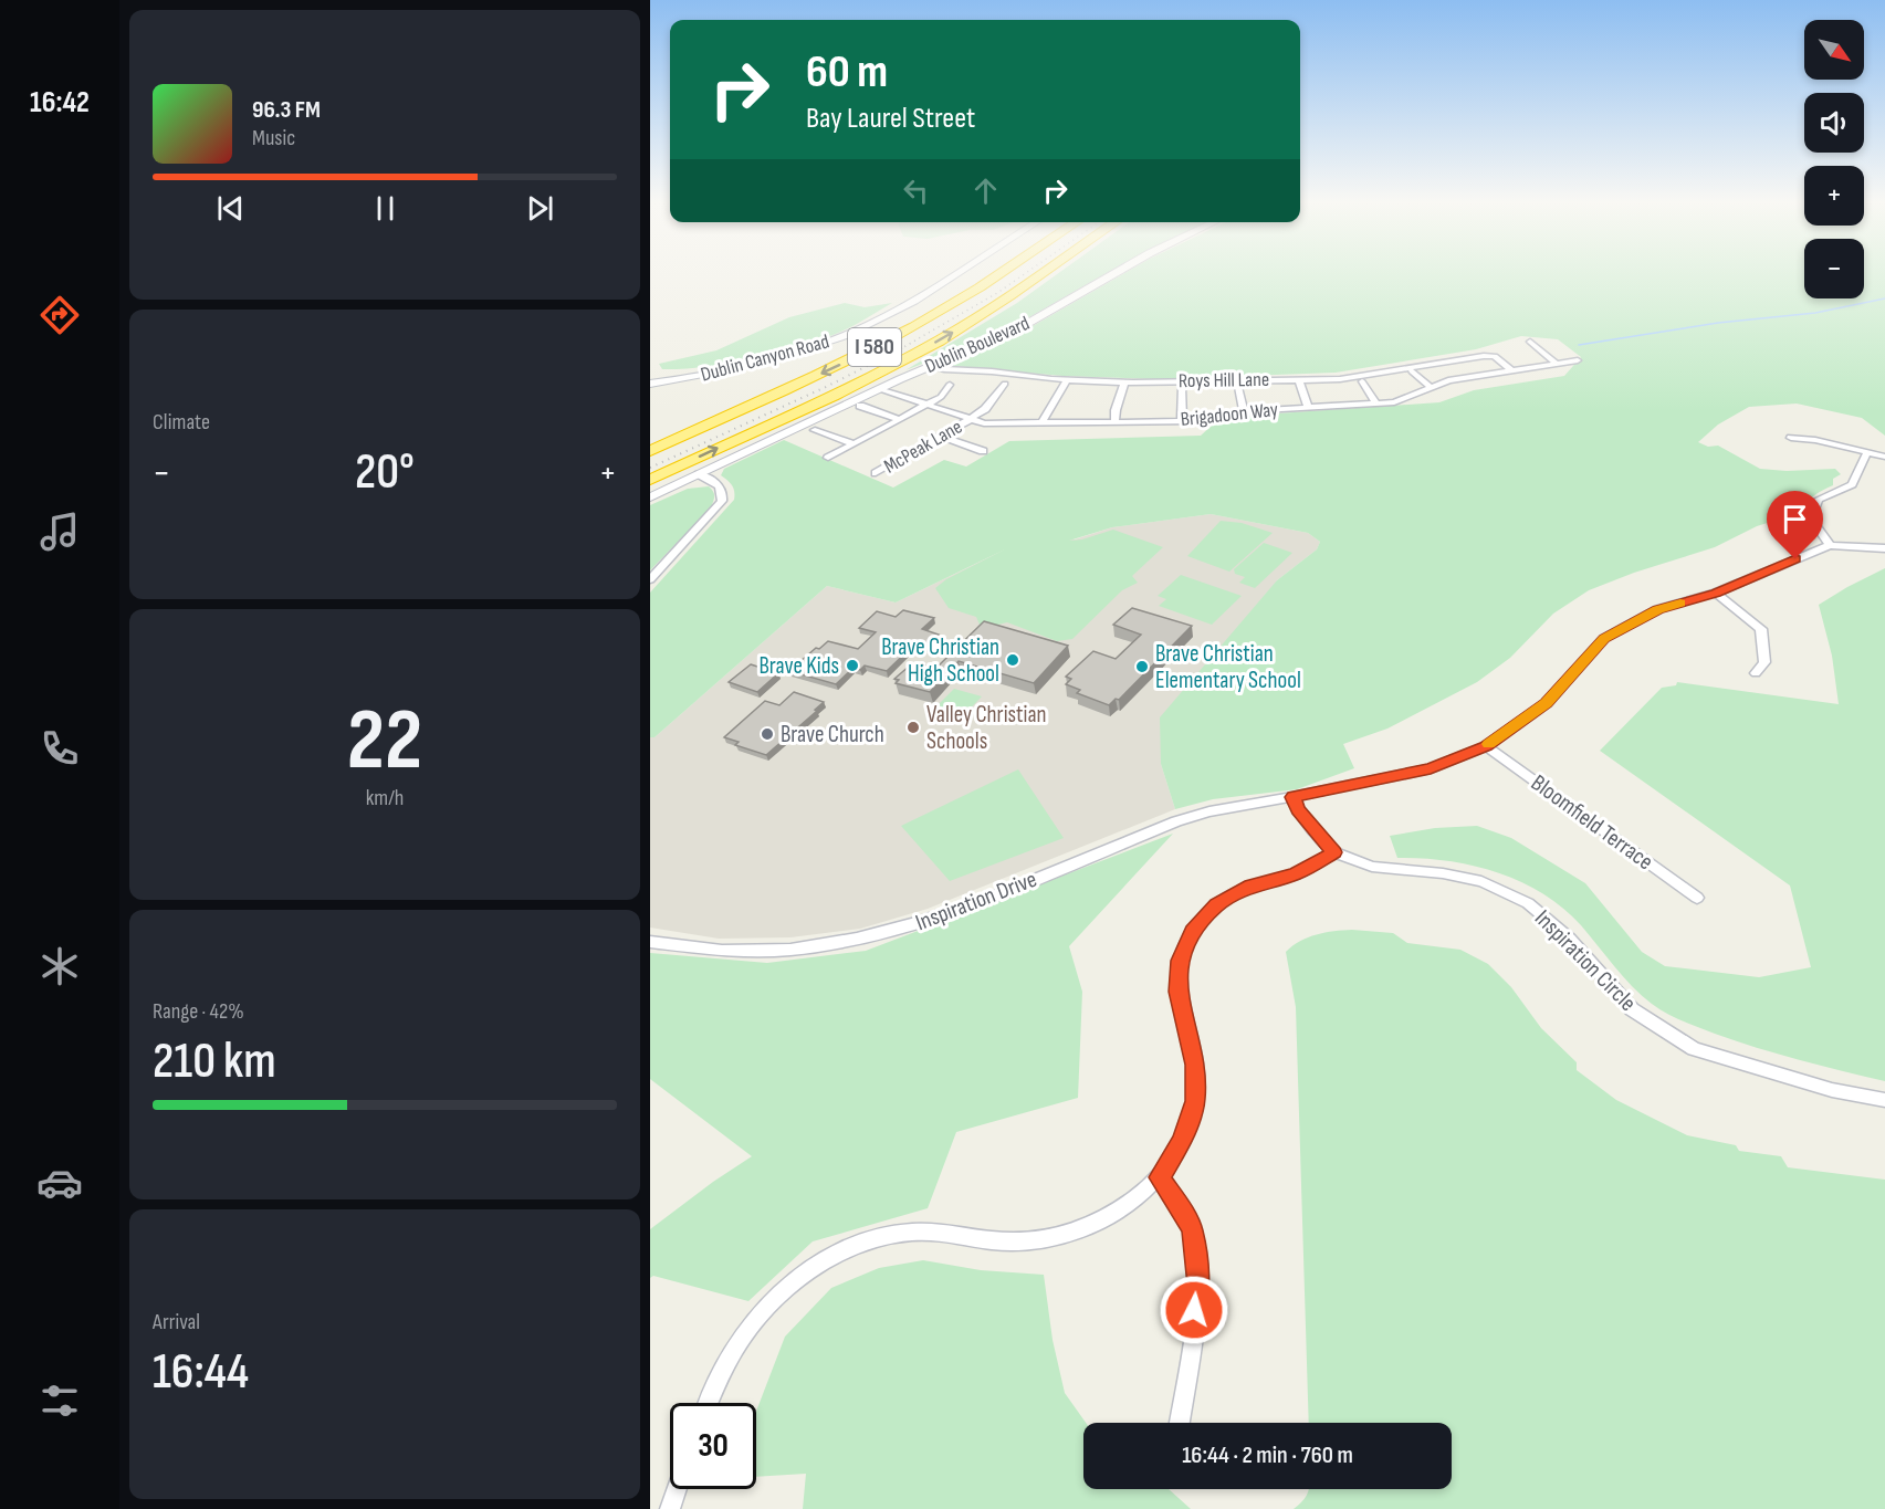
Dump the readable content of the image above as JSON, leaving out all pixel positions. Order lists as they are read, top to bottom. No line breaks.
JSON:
{"streets":{"highway":["I 580"],"main road":["Dublin Canyon Road"],"street":["Dublin Boulevard","Roys Hill Lane","Brigadoon Way","McPeak Lane","Bloomfield Terrace","Inspiration Drive","Inspiration Circle"]},"crossings":[["Dublin Boulevard","Roys Hill Lane"],["Dublin Boulevard","Brigadoon Way"],["Roys Hill Lane","Brigadoon Way"],["Brigadoon Way","McPeak Lane"],["Inspiration Drive","Inspiration Circle"]],"places":["Brave Christian High School","Brave Kids","Brave Christian Elementary School","Valley Christian Schools","Brave Church"],"north":"bottom right","page":{"tabs":"16:42","map_buttons":["+","−"],"turn":["60 m","Bay Laurel Street"],"song":["96.3 FM","Music"],"tile":["Climate",["22","km/h"],["Range · 42%","210 km"],["Arrival","16:44"]],"heat":["−","20°","+"],"limit":"30","trip":"16:44 · 2 min · 760 m"}}
